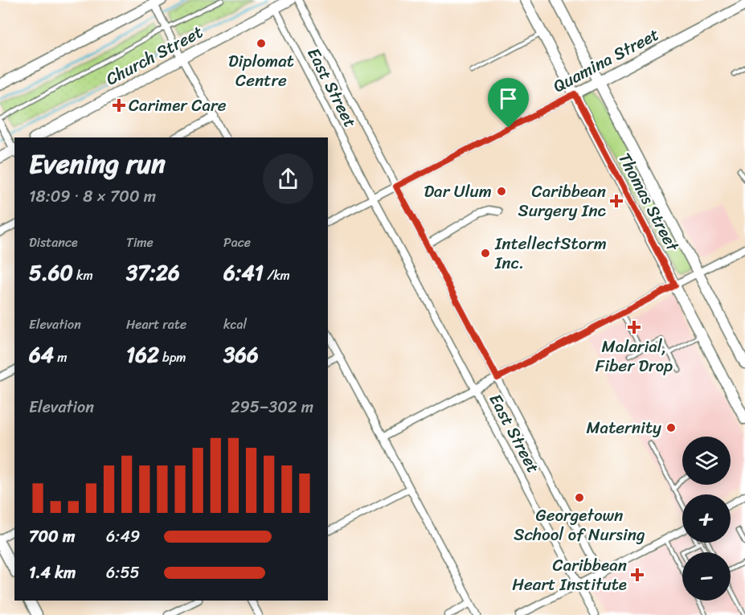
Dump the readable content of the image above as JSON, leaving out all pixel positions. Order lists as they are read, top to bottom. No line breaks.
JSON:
{"streets":{"street":["Church Street","Quamina Street","East Street","Thomas Street"]},"crossings":[["Church Street","East Street"],["Quamina Street","East Street"],["Quamina Street","Thomas Street"]],"places":{"other":["Diplomat Centre","Dar Ulum","IntellectStorm Inc.","Maternity","Georgetown School of Nursing"],"health":["Carimer Care","Caribbean Surgery Inc","Malarial, Fiber Drop","Caribbean Heart Institute"]},"page":{"heading":["Evening run","18:09 · 8 × 700 m"],"stats":[["Distance","5.60 km"],["Time","37:26"],["Pace","6:41 /km"],["Elevation","64 m"],["Heart rate","162 bpm"],["kcal","366"]],"chart":["Elevation","295–302 m"],"map_buttons":["+","−"],"list":[{"name":"700 m","note":"6:49"},{"name":"1.4 km","note":"6:55"}]}}
